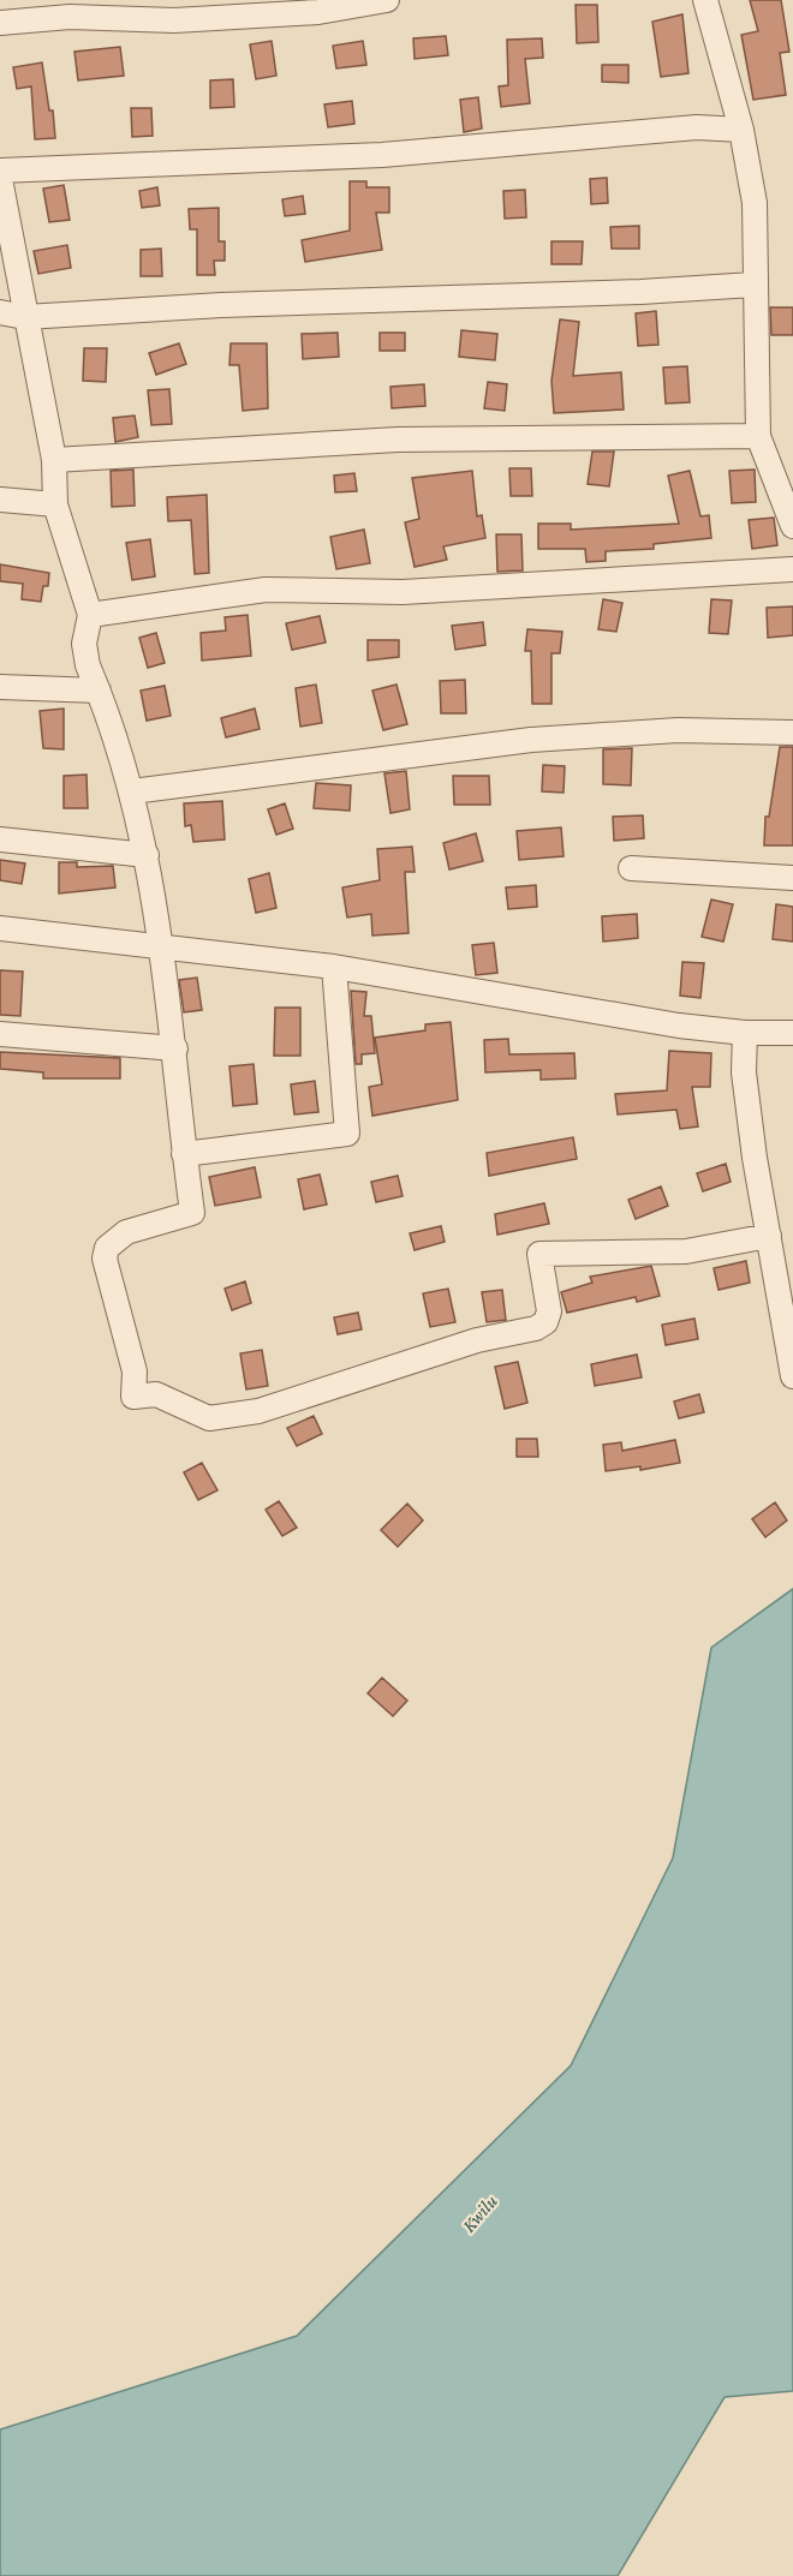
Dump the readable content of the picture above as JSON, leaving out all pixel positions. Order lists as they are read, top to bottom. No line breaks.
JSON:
{"water":["Kwilu"]}
